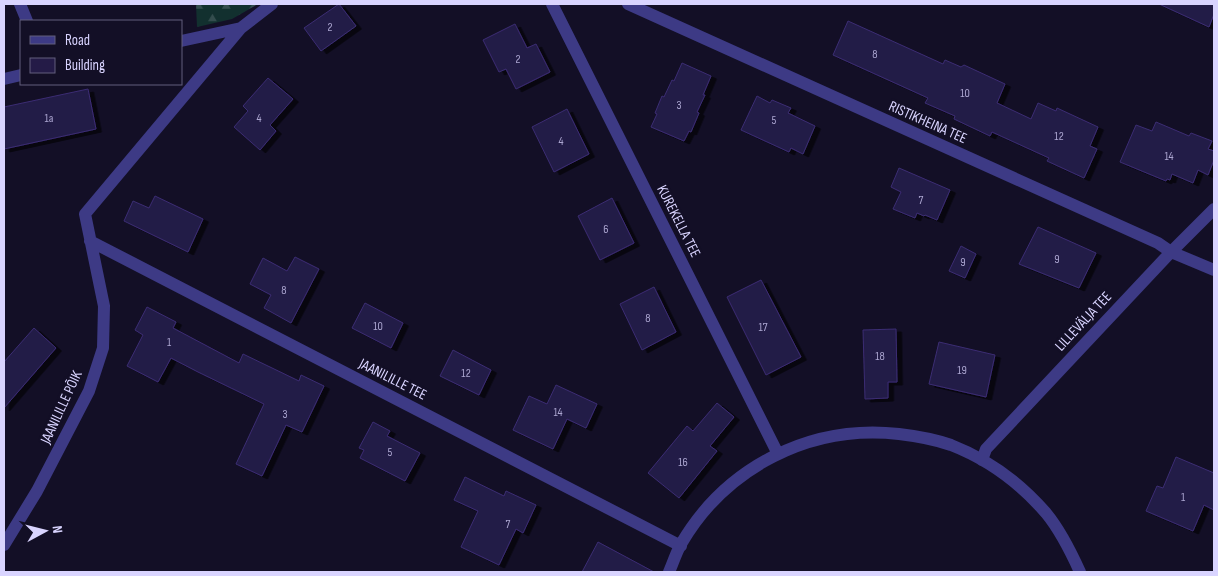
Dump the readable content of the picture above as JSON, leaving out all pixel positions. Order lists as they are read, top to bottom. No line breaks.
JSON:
{"streets":{"street":["RISTIKHEINA TEE","KUREKELLA TEE","LILLEVÄLJA TEE","JAANILILLE TEE","JAANILILLE PÕIK"]},"crossings":[["RISTIKHEINA TEE","LILLEVÄLJA TEE"],["JAANILILLE TEE","JAANILILLE PÕIK"]],"house_numbers":["2","8","2","10","3","1a","4","5","12","4","14","7","6","9","9","8","8","10","17","1","18","19","12","14","3","5","16","1","7"],"legend":["Road","Building"],"north":"right"}
